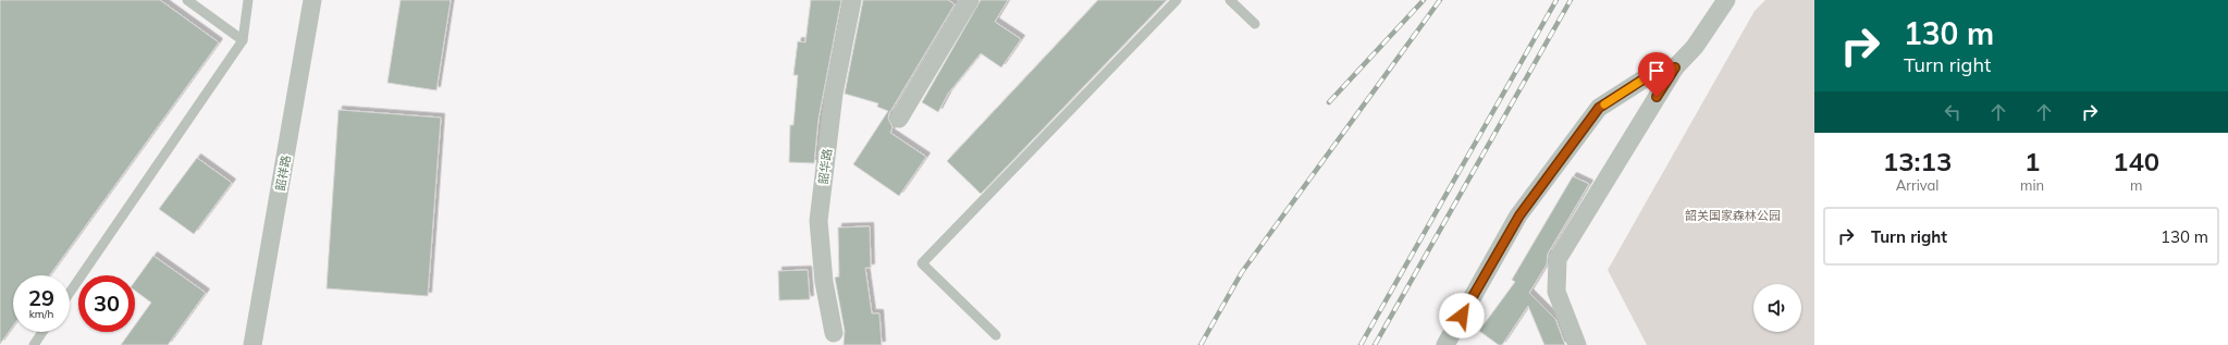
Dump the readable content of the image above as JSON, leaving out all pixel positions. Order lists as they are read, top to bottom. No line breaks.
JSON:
{"streets":{"street":["韶华路","韶祥路"]},"parks":["韶关国家森林公园"],"page":{"turn":["130 m","Turn right"],"eta":["13:13","Arrival","1","min","140","m"],"list":[{"name":"Turn right","value":"130 m"}],"speed":"29 km/h","limit":"30"}}
